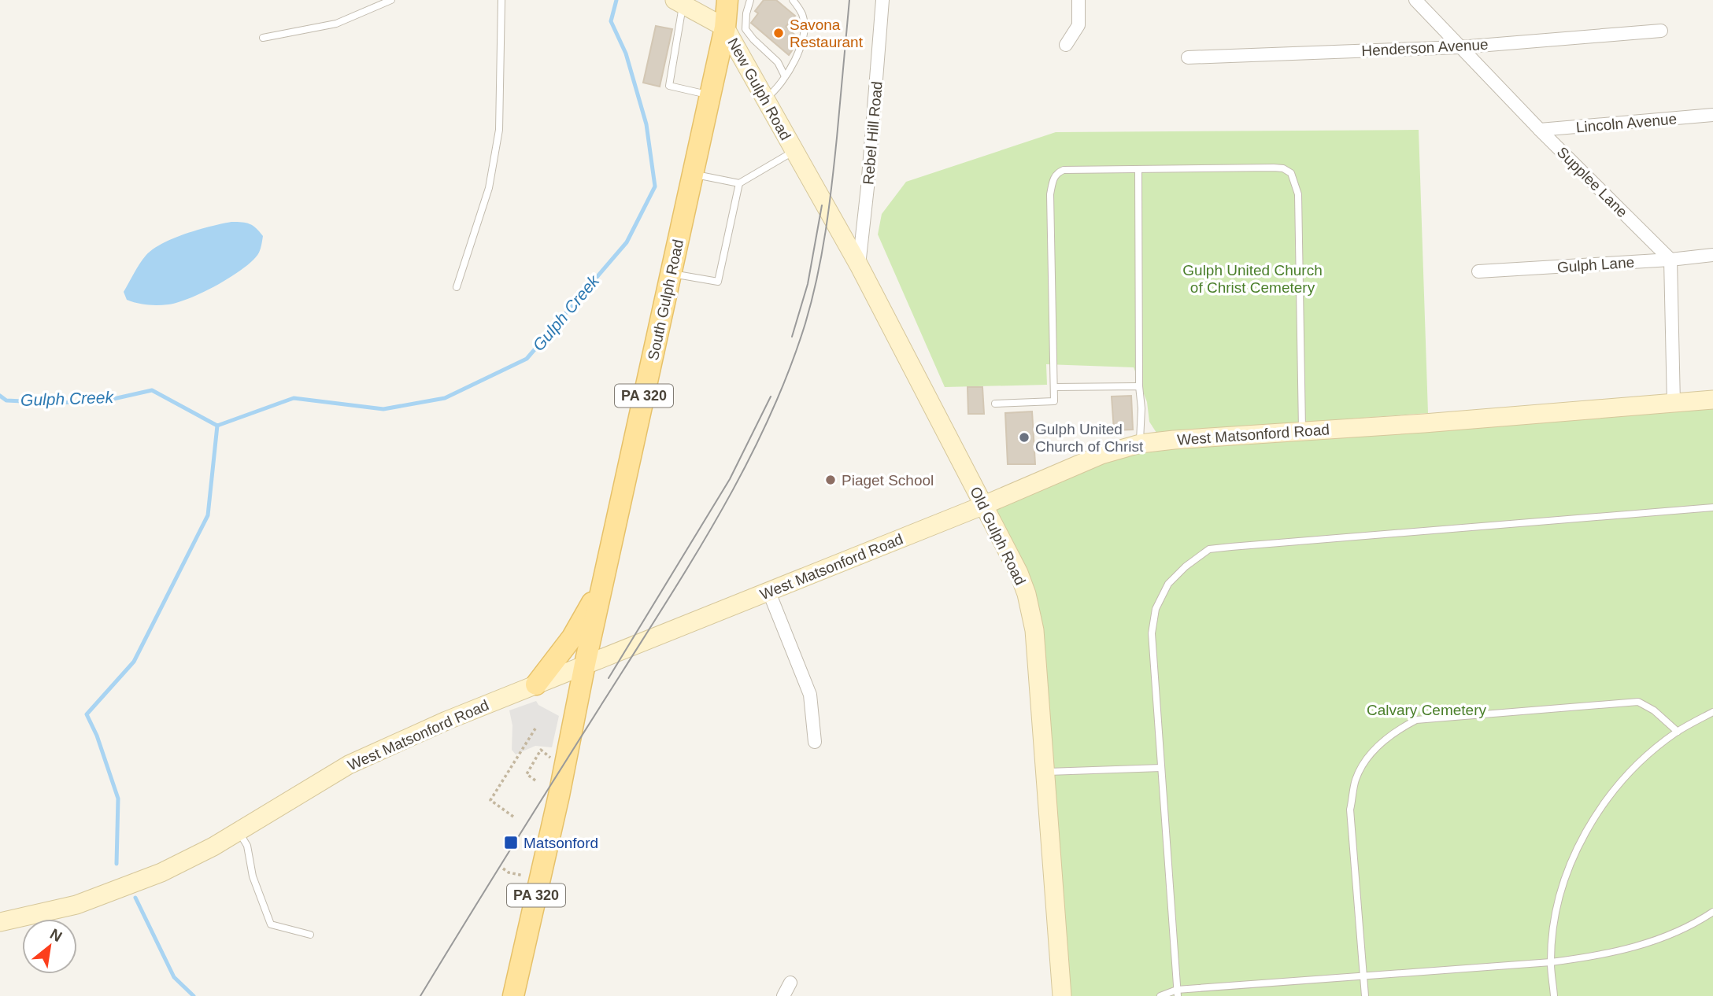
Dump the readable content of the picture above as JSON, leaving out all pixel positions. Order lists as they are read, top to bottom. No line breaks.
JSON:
{"streets":{"main road":["New Gulph Road","South Gulph Road","PA 320","West Matsonford Road","Old Gulph Road"],"street":["Henderson Avenue","Lincoln Avenue","Rebel Hill Road","Supplee Lane","Gulph Lane"]},"crossings":[["Henderson Avenue","Supplee Lane"],["New Gulph Road","South Gulph Road"],["New Gulph Road","Old Gulph Road"],["Lincoln Avenue","Supplee Lane"],["Rebel Hill Road","Old Gulph Road"],["Supplee Lane","Gulph Lane"],["South Gulph Road","PA 320"],["South Gulph Road","West Matsonford Road"],["PA 320","West Matsonford Road"],["West Matsonford Road","Old Gulph Road"]],"water":["Gulph Creek"],"parks":["Gulph United Church of Christ Cemetery","Calvary Cemetery"],"places":{"other":["Savona Restaurant","Gulph United Church of Christ","Piaget School"],"transit":["Matsonford"]},"north":"top right"}
